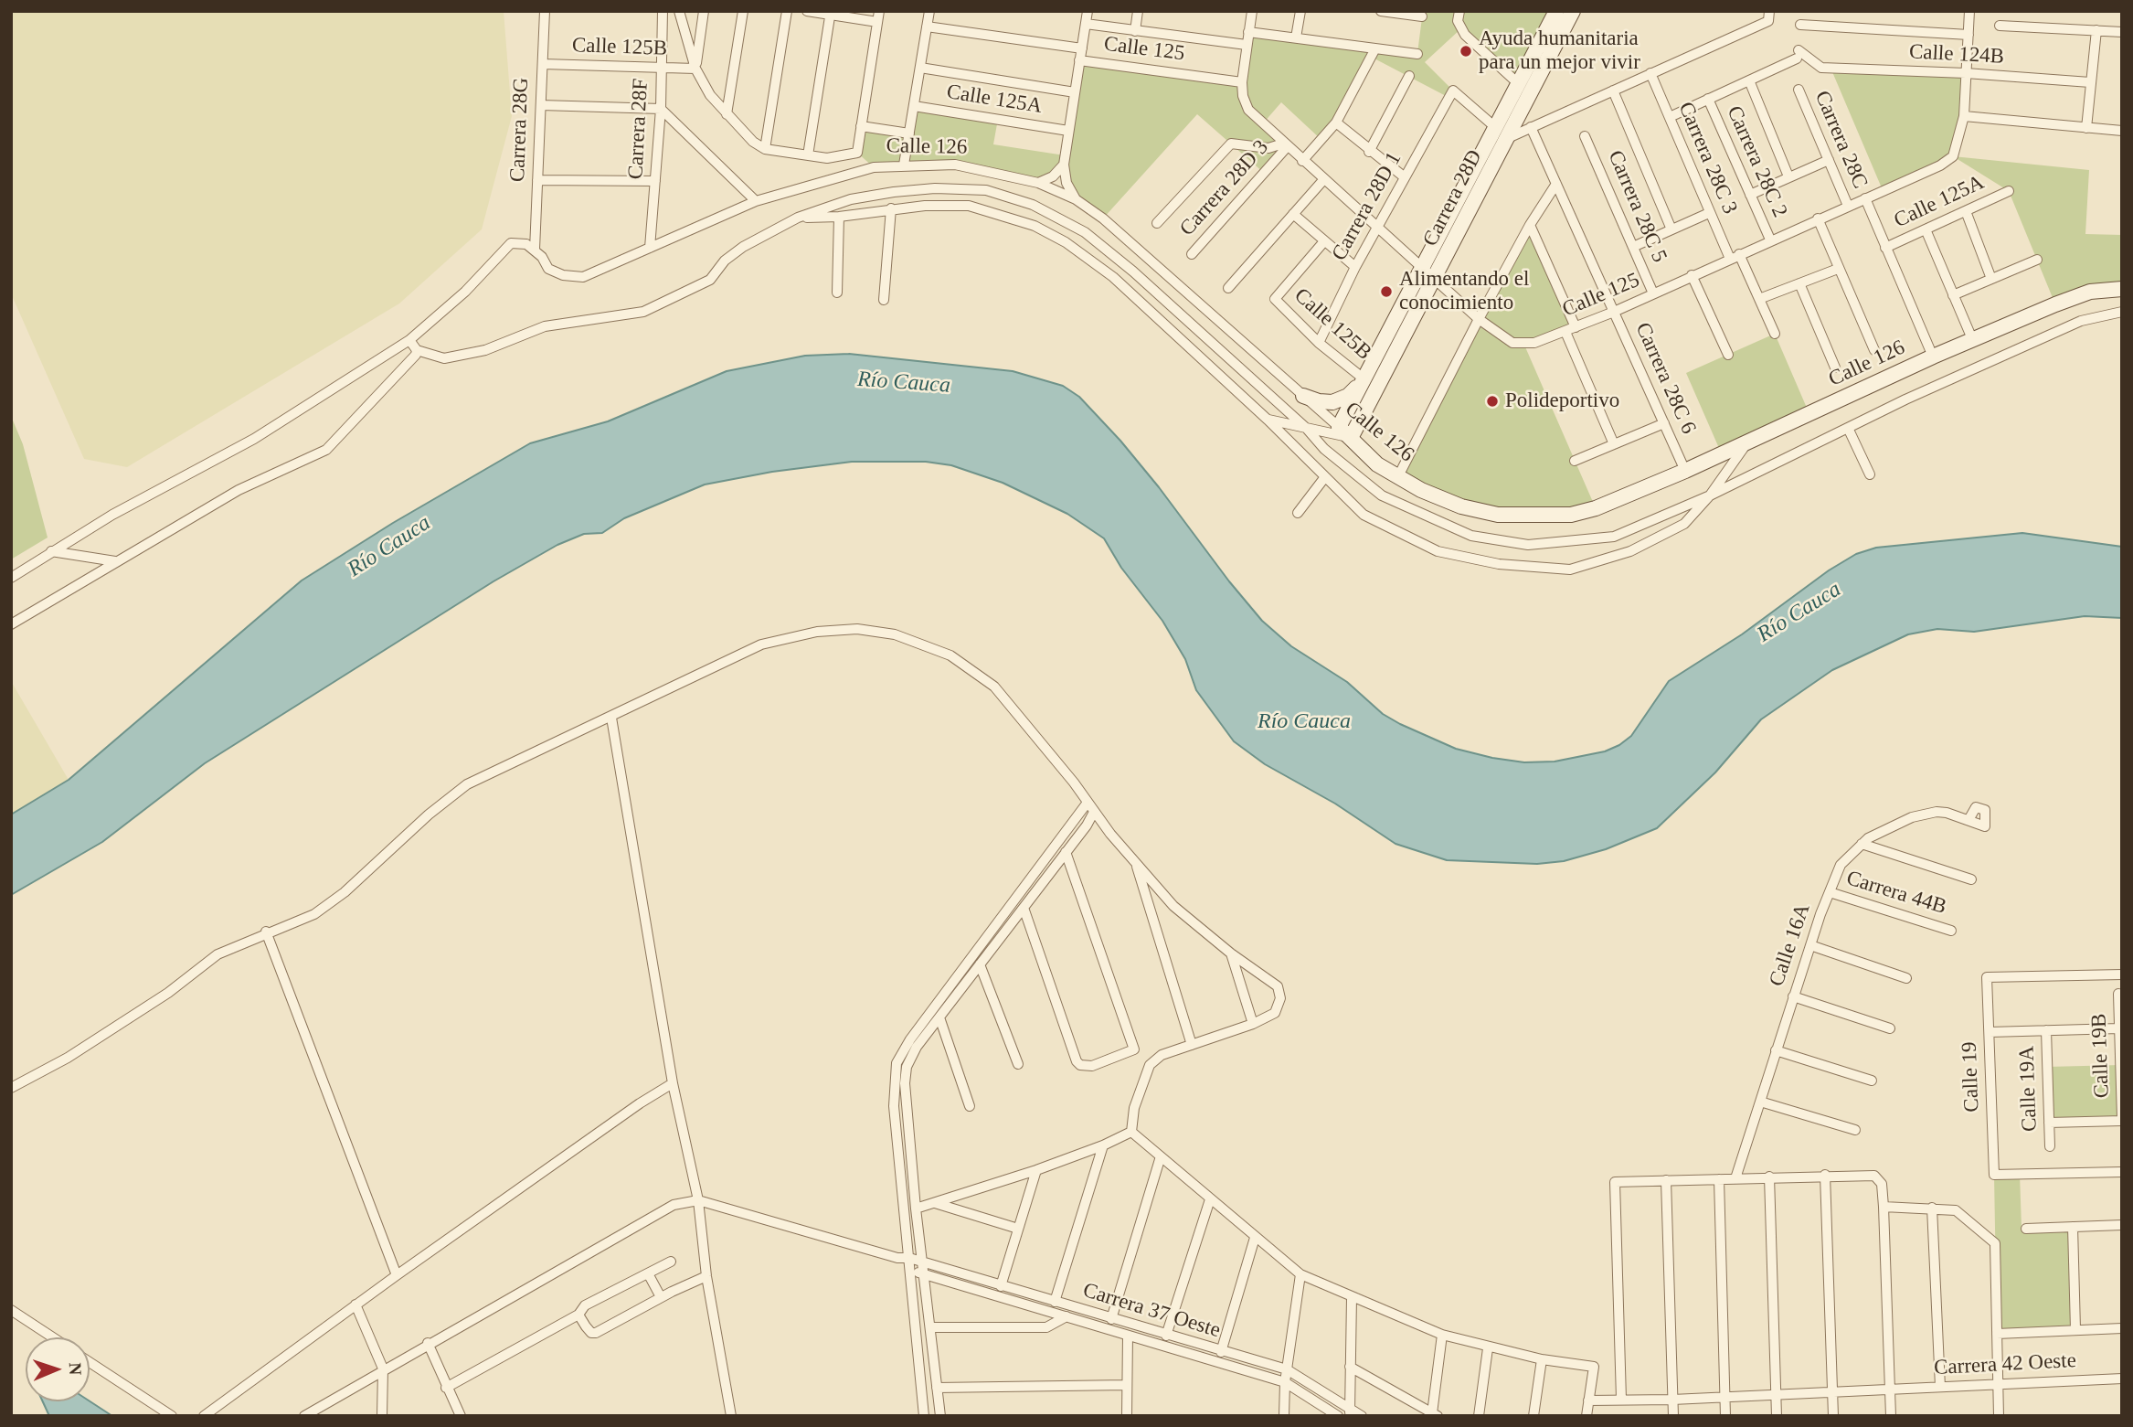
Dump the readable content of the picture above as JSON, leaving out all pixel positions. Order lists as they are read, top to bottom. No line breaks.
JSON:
{"streets":{"street":["Calle 125B","Calle 125","Calle 124B","Calle 125A","Carrera 28F","Carrera 28G","Carrera 28C","Calle 126","Carrera 28C 3","Carrera 28C 2","Carrera 28D 3","Carrera 28D","Carrera 28D 1","Carrera 28C 5","Carrera 28C 6","Carrera 44B","Calle 16A","Calle 19B","Calle 19","Calle 19A","Carrera 37 Oeste","Carrera 42 Oeste"]},"crossings":[["Calle 125B","Carrera 28F"],["Calle 125B","Carrera 28G"],["Calle 125B","Carrera 28D"],["Calle 125B","Carrera 28D 1"],["Calle 125","Carrera 28C"],["Calle 125","Carrera 28C 3"],["Calle 125","Carrera 28C 2"],["Calle 125","Carrera 28D 3"],["Calle 125","Carrera 28D"],["Calle 125","Carrera 28D 1"],["Calle 125","Carrera 28C 5"],["Calle 125","Carrera 28C 6"],["Carrera 28F","Calle 126"],["Carrera 28G","Calle 126"],["Calle 126","Carrera 28D"],["Calle 126","Carrera 28C 6"],["Carrera 28D","Carrera 28D 1"],["Carrera 44B","Calle 16A"]],"water":["Río Cauca"],"places":["Ayuda humanitaria para un mejor vivir","Alimentando el conocimiento","Polideportivo"],"north":"right"}
